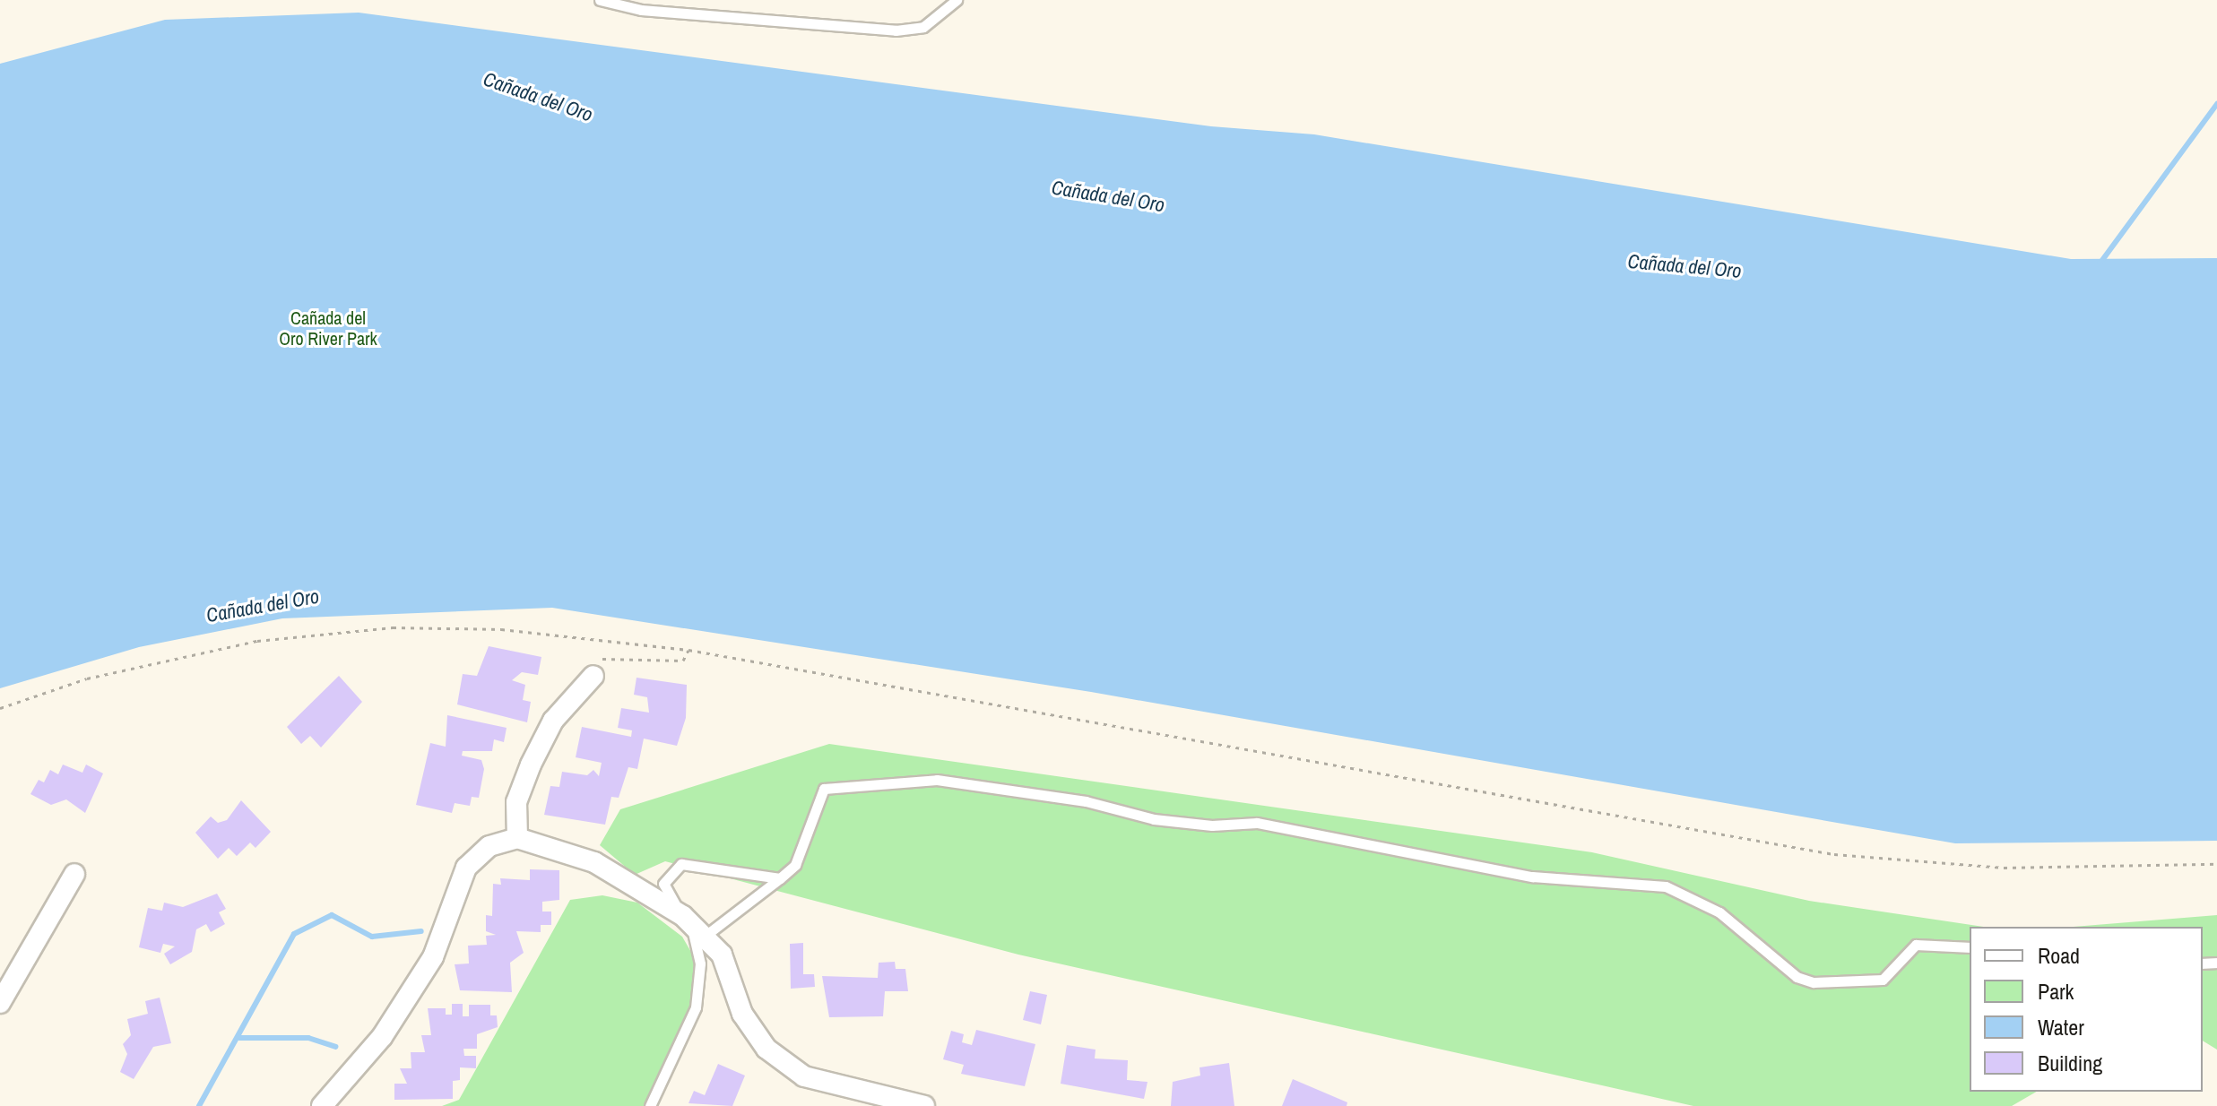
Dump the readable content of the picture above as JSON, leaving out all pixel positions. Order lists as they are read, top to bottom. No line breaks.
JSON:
{"water":["Cañada del Oro"],"parks":["Cañada del Oro River Park"],"legend":["Road","Park","Water","Building"]}
